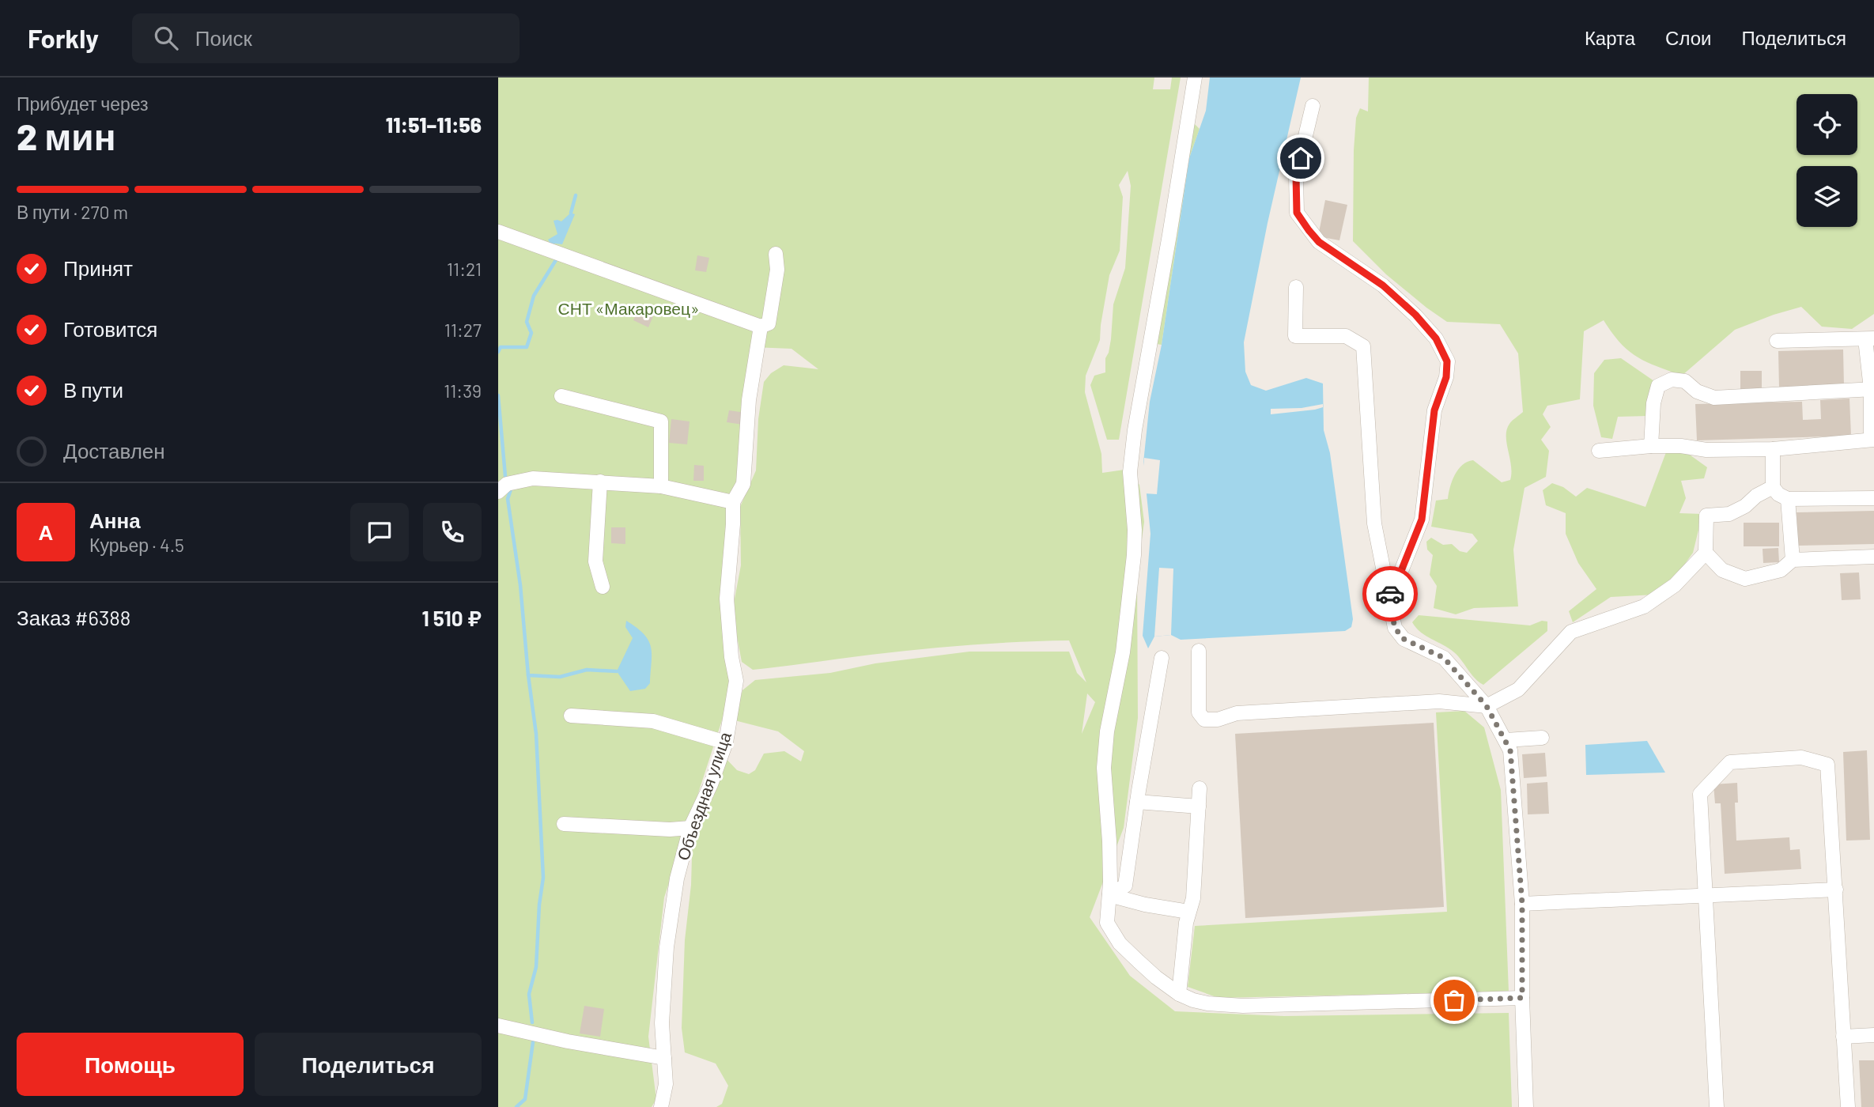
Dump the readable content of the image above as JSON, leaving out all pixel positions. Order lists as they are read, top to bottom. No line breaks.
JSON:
{"streets":{"street":["Объездная улица"]},"parks":["СНТ «Макаровец»"],"page":{"header":"Forkly","search":"Поиск","nav":["Карта","Слои","Поделиться"],"heading":["2 мин","Прибудет через","11:51–11:56"],"panel":["Анна","Курьер · 4.5","Заказ #6388","1 510 ₽"],"bar":"В пути · 270 m","list":[["Принят","11:21"],["Готовится","11:27"],["В пути","11:39"],"Доставлен"],"round":"А","buttons":["Помощь","Поделиться"]}}
